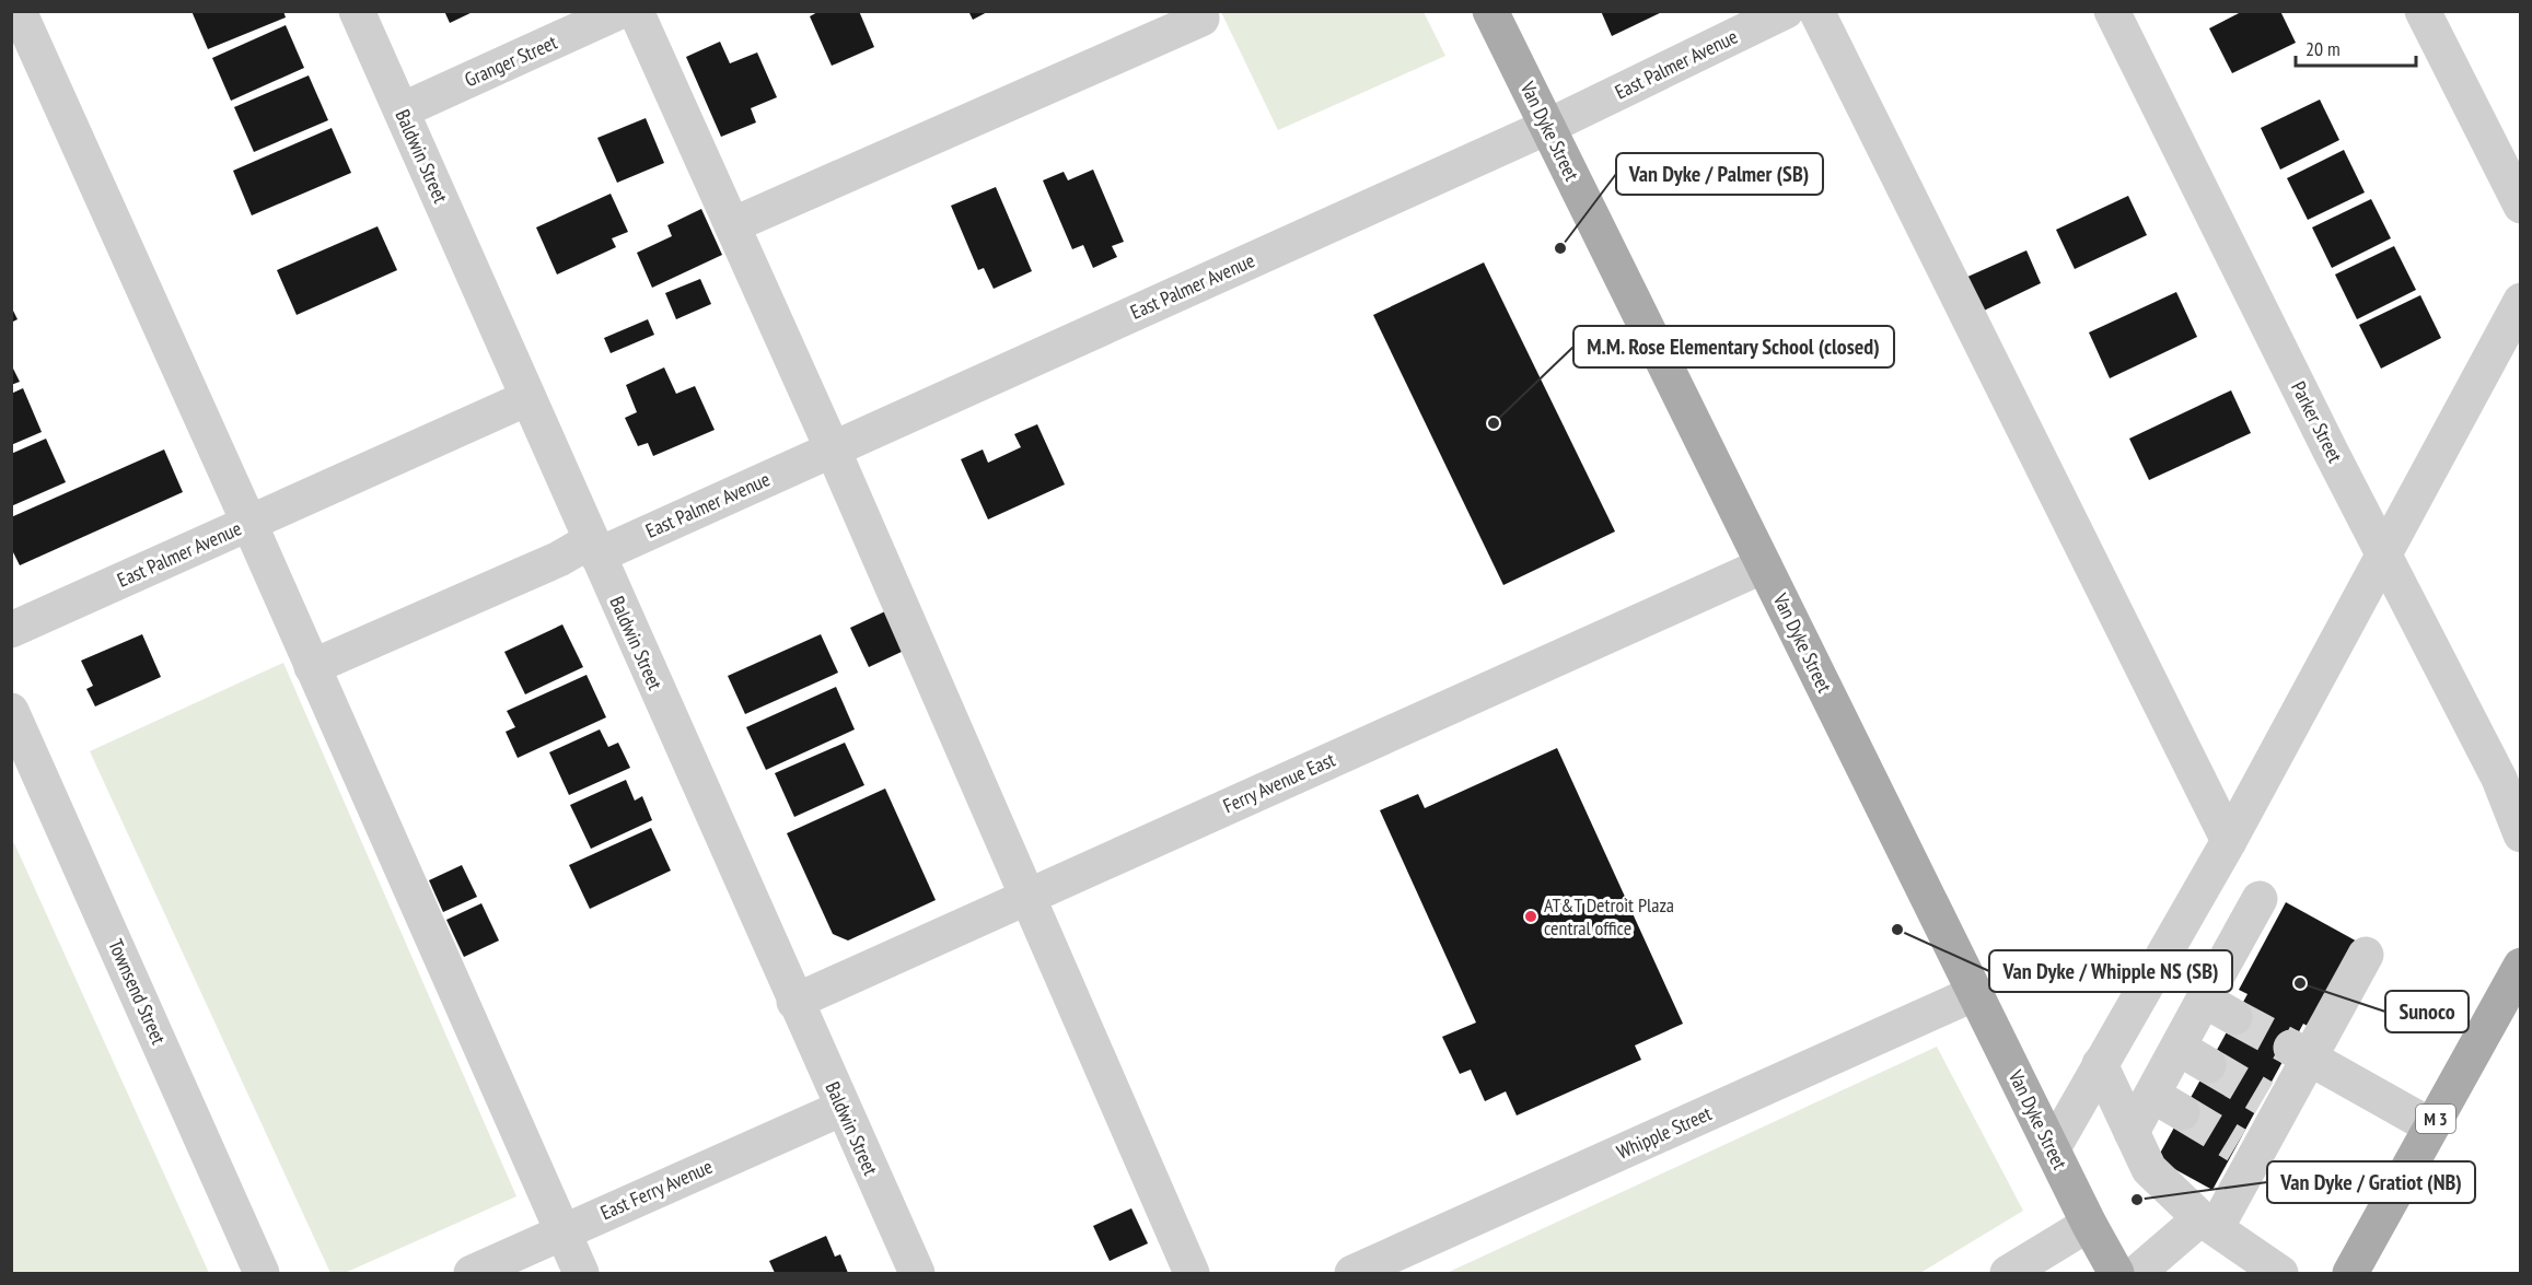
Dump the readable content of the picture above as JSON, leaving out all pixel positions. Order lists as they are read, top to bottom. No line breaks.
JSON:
{"streets":{"main road":["Van Dyke Street","M 3"],"street":["Granger Street","East Palmer Avenue","Baldwin Street","Parker Street","Ferry Avenue East","Townsend Street","Whipple Street","East Ferry Avenue"]},"crossings":[["Granger Street","Baldwin Street"],["East Palmer Avenue","Van Dyke Street"],["East Palmer Avenue","Baldwin Street"],["Van Dyke Street","Ferry Avenue East"],["Van Dyke Street","Whipple Street"],["Baldwin Street","Ferry Avenue East"],["Baldwin Street","East Ferry Avenue"]],"places":["Van Dyke / Palmer (SB)","M.M. Rose Elementary School (closed)","AT&T Detroit Plaza central office","Van Dyke / Whipple NS (SB)","Sunoco","Van Dyke / Gratiot (NB)"],"scale_bar":"20 m"}
